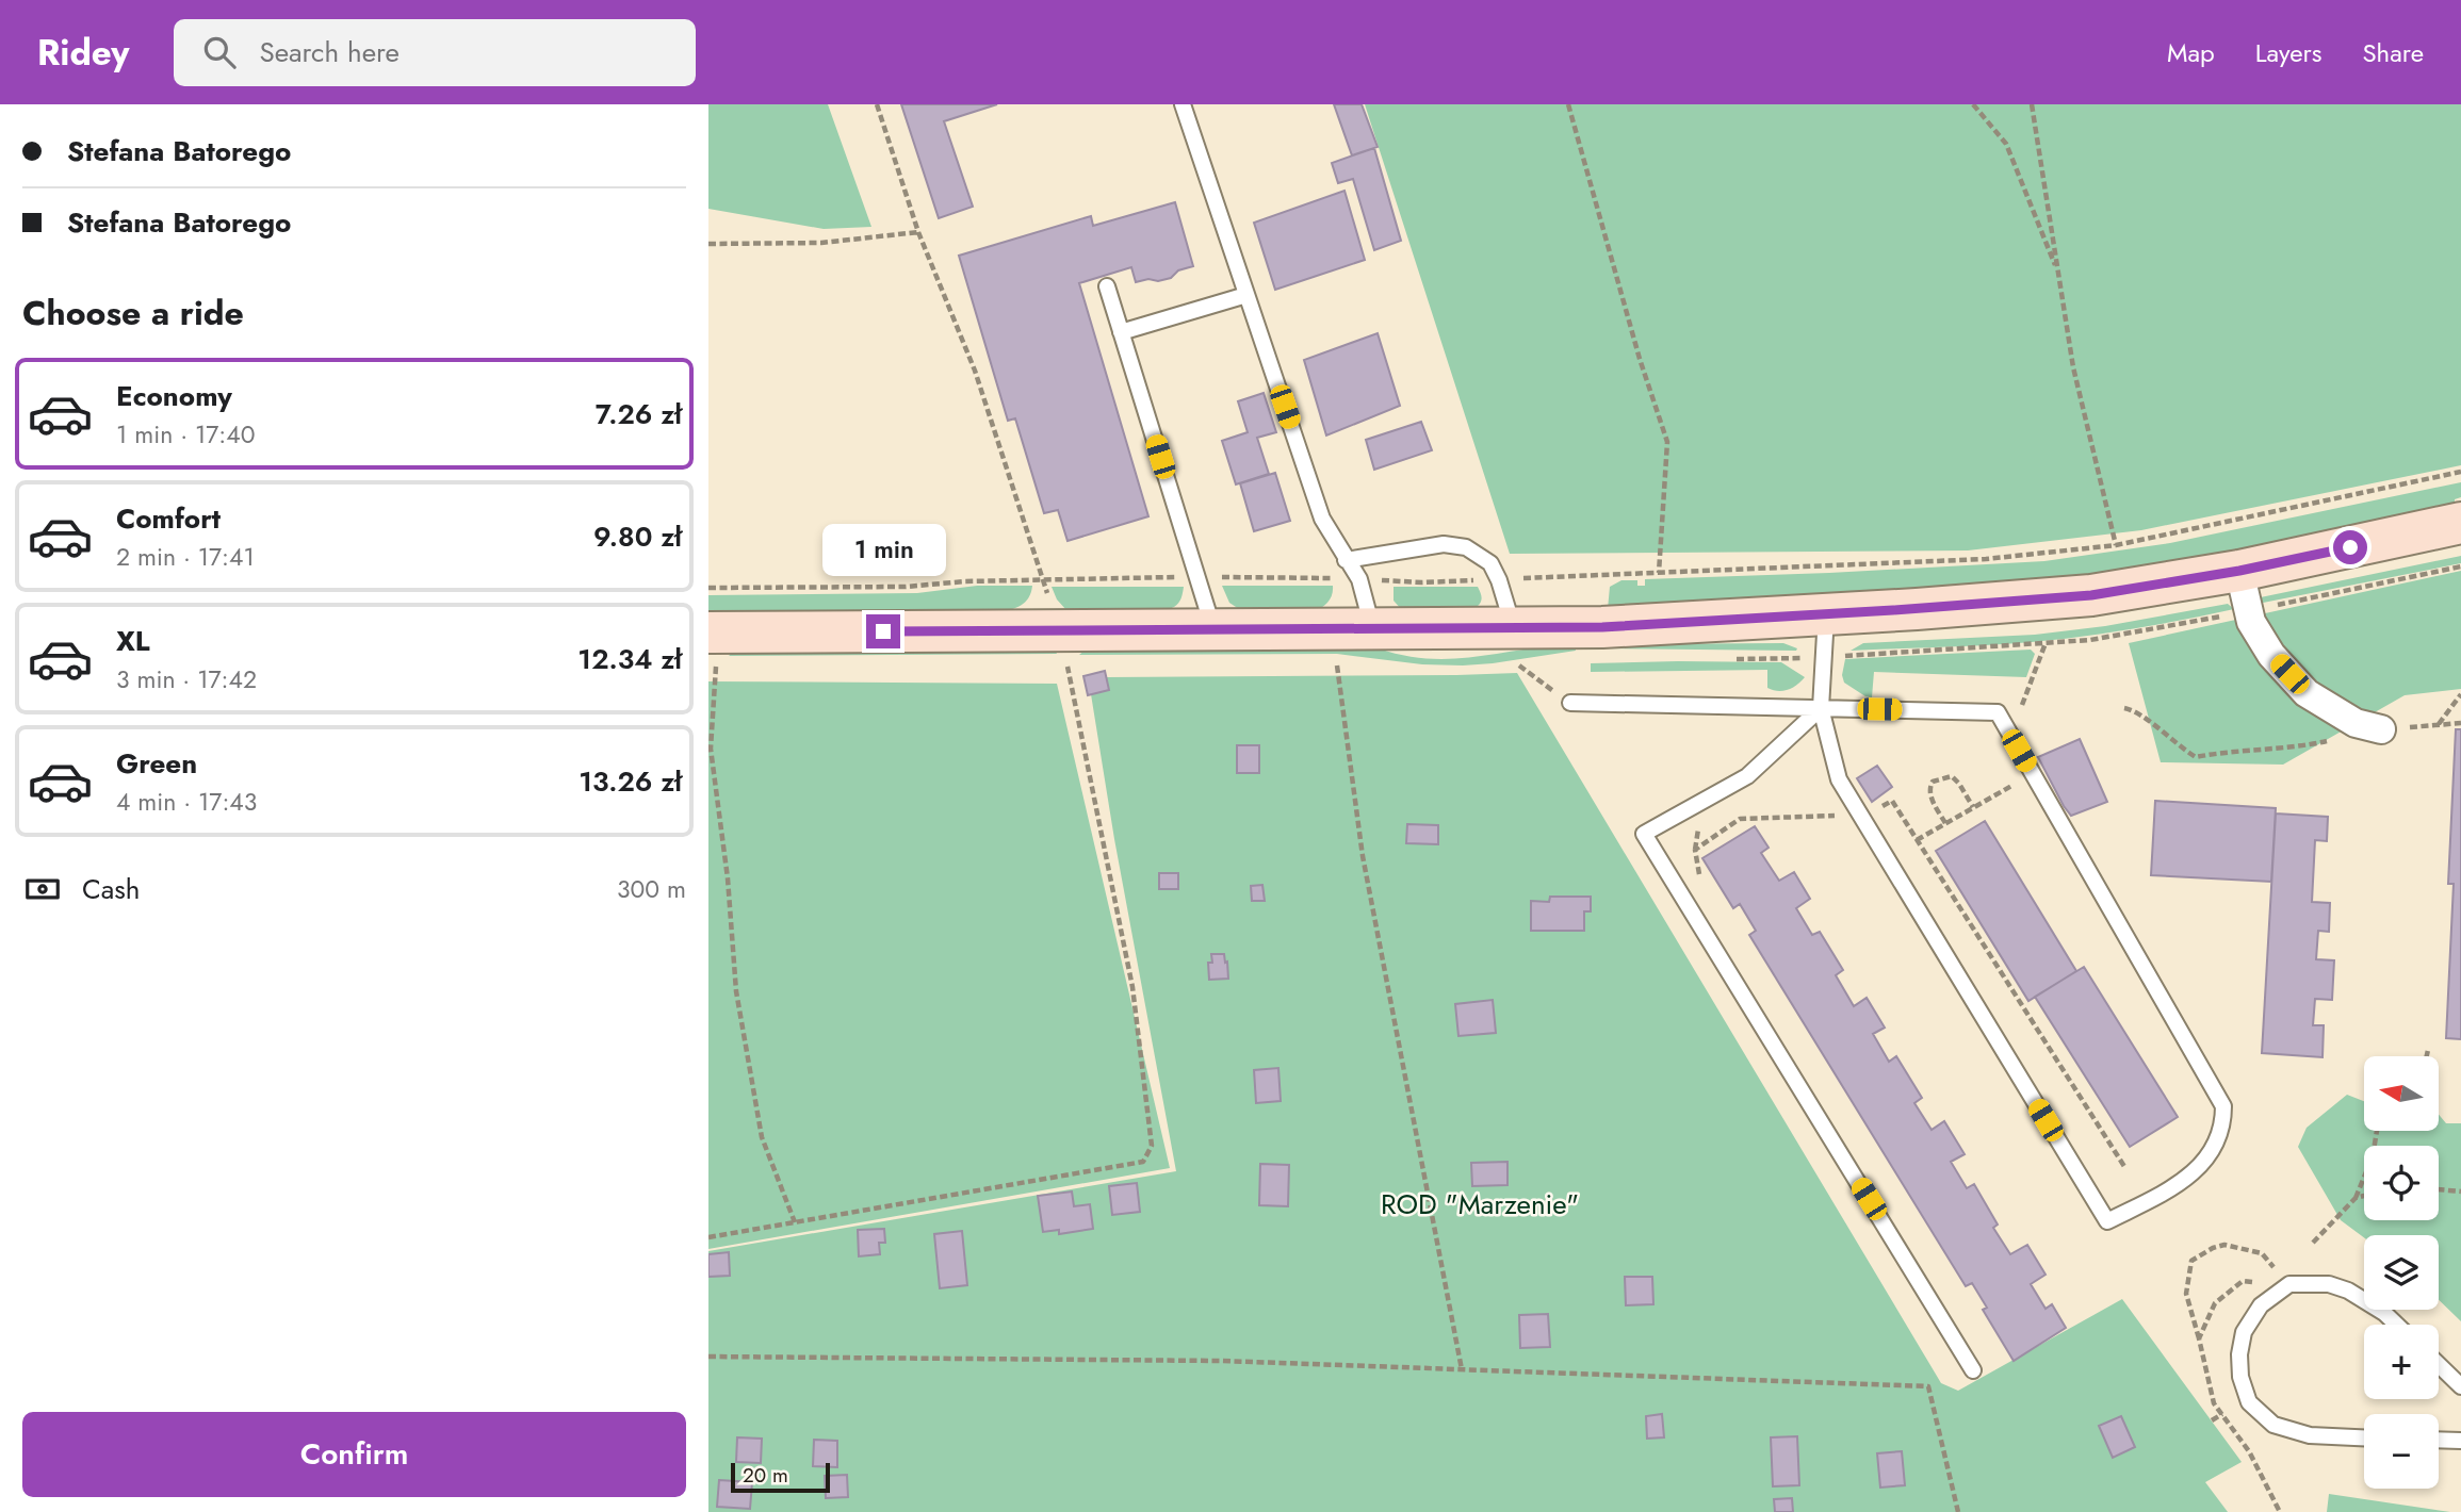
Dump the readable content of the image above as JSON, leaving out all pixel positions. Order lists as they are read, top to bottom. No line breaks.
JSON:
{"parks":["ROD \"Marzenie\""],"scale_bar":"20 m","north":"left","page":{"header":"Ridey","search":"Search here","nav":["Map","Layers","Share"],"banner":["Stefana Batorego","Stefana Batorego"],"heading":"Choose a ride","list":[{"name":"Economy","note":"1 min · 17:40","value":"7.26 zł"},{"name":"Comfort","note":"2 min · 17:41","value":"9.80 zł"},{"name":"XL","note":"3 min · 17:42","value":"12.34 zł"},{"name":"Green","note":"4 min · 17:43","value":"13.26 zł"}],"bubble":"1 min","pay":["Cash","300 m"],"map_buttons":["+","−"],"buttons":"Confirm","scale":"20 m"}}
